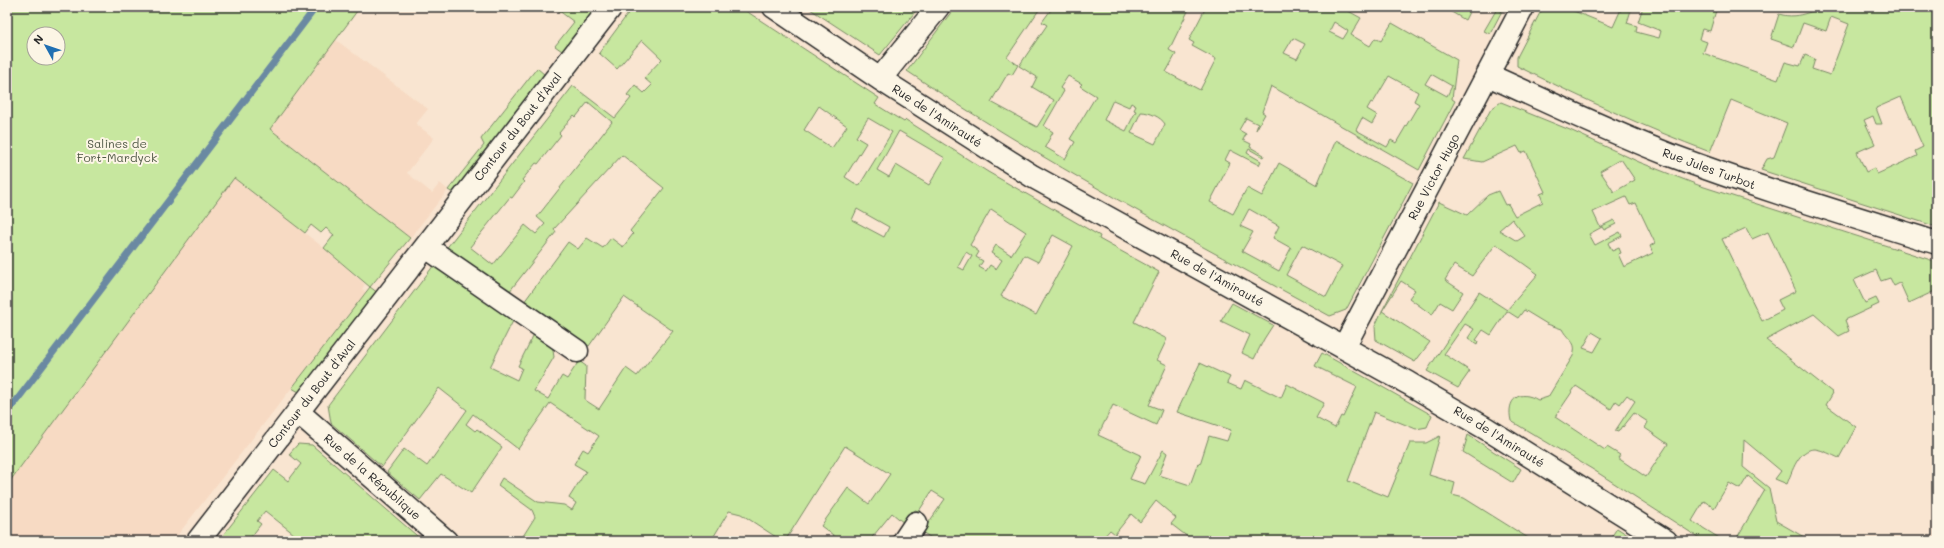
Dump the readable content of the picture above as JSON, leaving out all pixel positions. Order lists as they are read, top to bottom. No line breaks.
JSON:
{"streets":{"street":["Rue de l'Amirauté","Contour du Bout d'Aval","Rue Jules Turbot","Rue Victor Hugo","Rue de la République"]},"crossings":[["Rue de l'Amirauté","Rue Victor Hugo"],["Contour du Bout d'Aval","Rue de la République"],["Rue Jules Turbot","Rue Victor Hugo"]],"parks":["Salines de Fort-Mardyck"],"north":"top left"}
